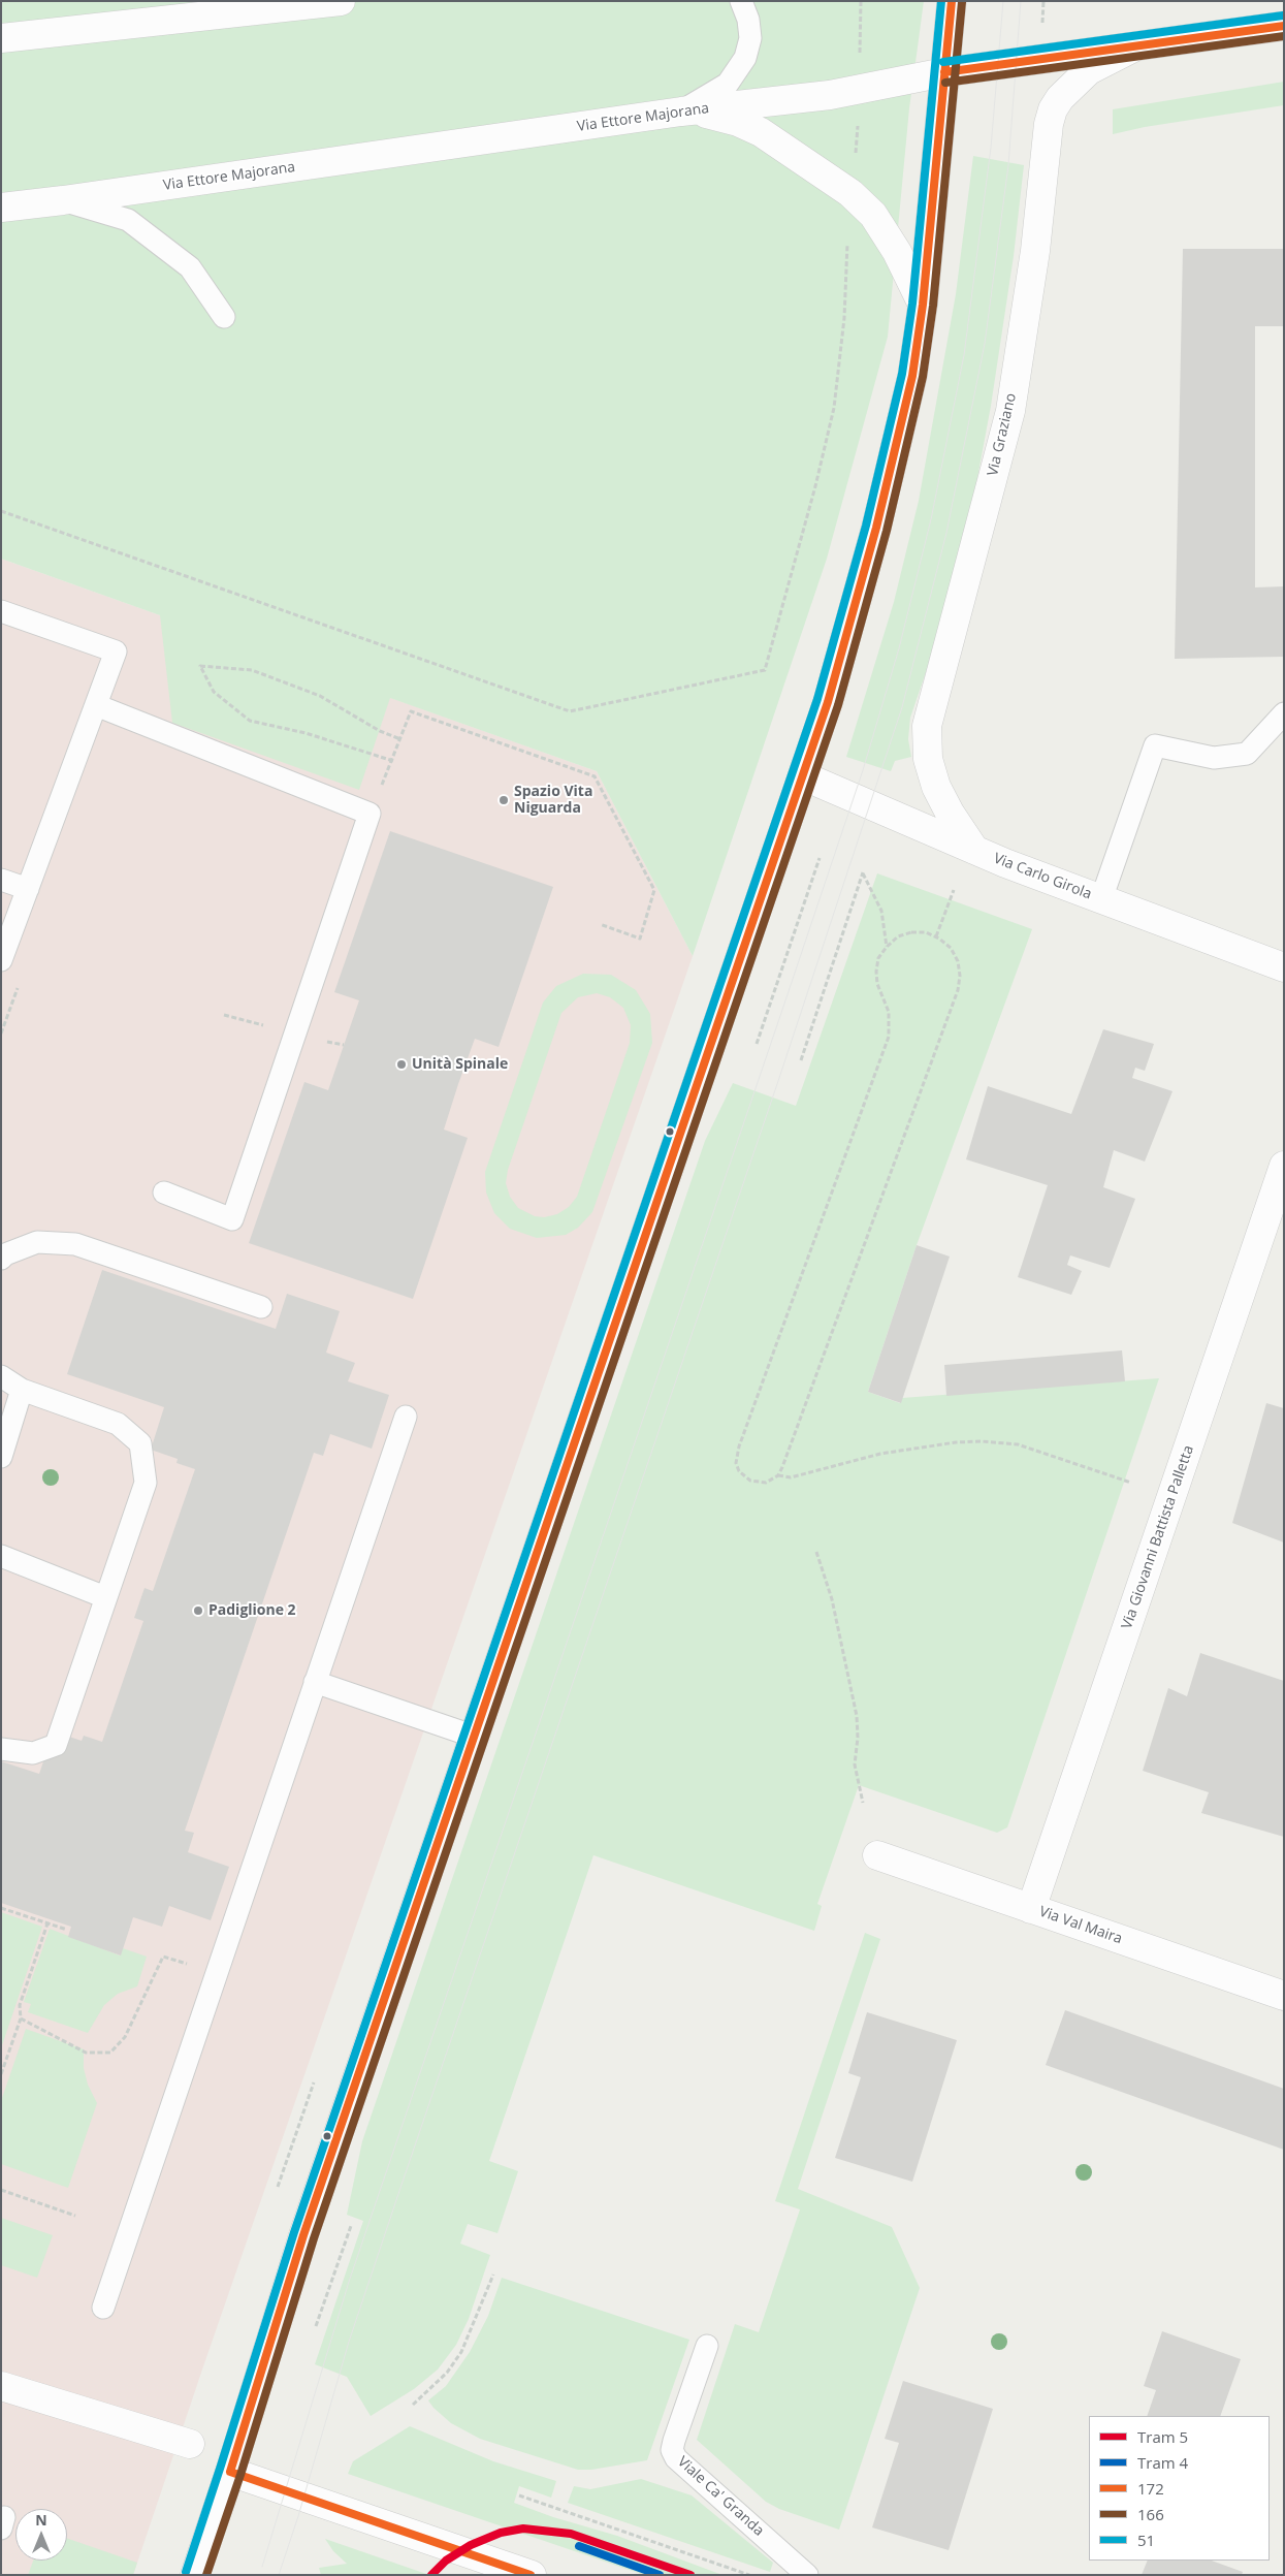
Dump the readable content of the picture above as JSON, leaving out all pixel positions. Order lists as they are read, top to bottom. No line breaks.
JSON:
{"streets":{"street":["Via Ettore Majorana","Via Graziano","Via Carlo Girola","Via Giovanni Battista Palletta","Via Val Maira"],"lane":["Viale Ca' Granda"]},"crossings":[["Via Ettore Majorana","Via Graziano"],["Via Graziano","Via Carlo Girola"],["Via Giovanni Battista Palletta","Via Val Maira"]],"places":["Spazio Vita Niguarda","Unità Spinale","Padiglione 2"],"lines":["transit line 172","transit line 51","transit line 166","tram line 5","tram line 4"],"legend":["Tram 5","Tram 4","172","166","51"],"north":"top"}
